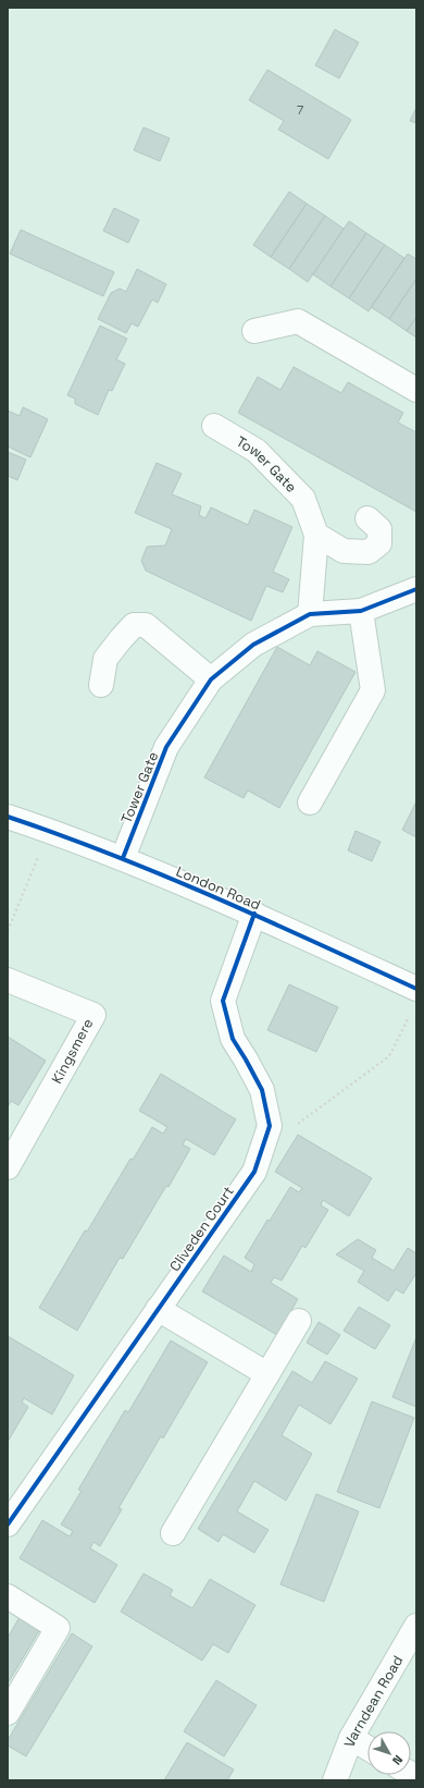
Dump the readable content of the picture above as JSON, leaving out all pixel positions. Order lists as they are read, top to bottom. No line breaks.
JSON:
{"streets":{"main road":["Tower Gate","London Road","Kingsmere","Cliveden Court","Varndean Road"]},"crossings":[["Tower Gate","London Road"]],"house_numbers":["7"],"north":"bottom right"}
